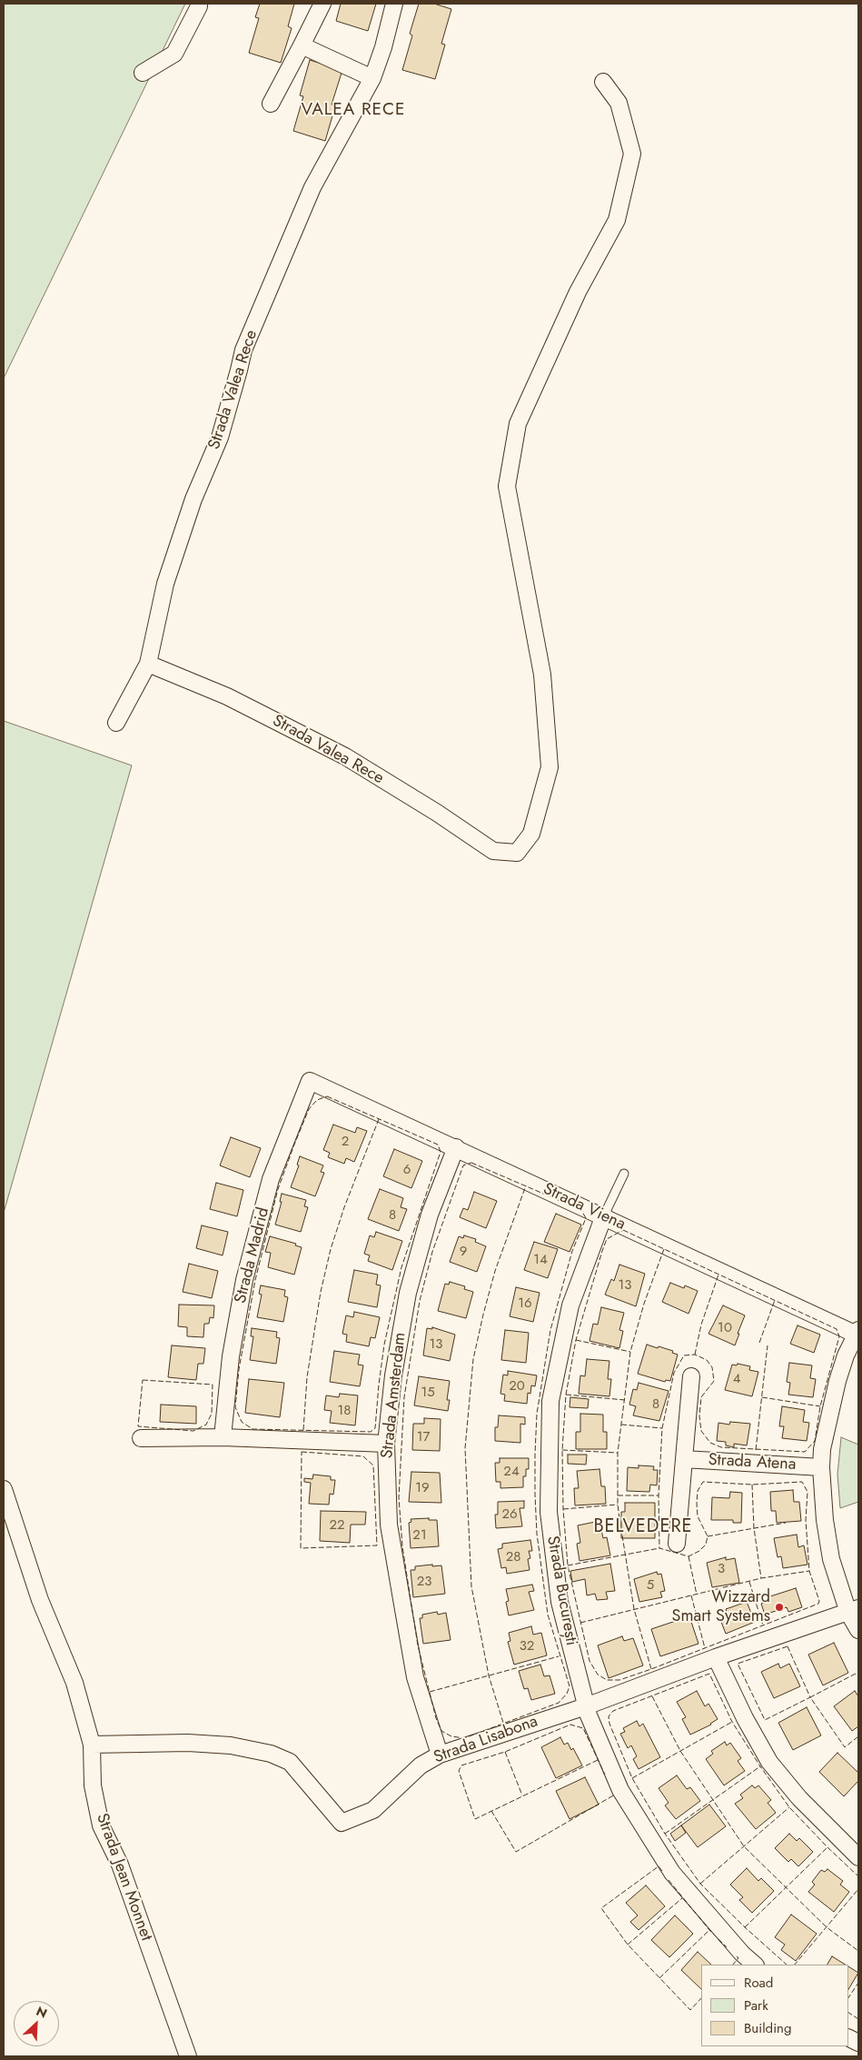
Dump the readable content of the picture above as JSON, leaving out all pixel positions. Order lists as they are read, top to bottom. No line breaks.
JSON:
{"streets":{"street":["Strada Valea Rece","Strada Viena","Strada Madrid","Strada Amsterdam","Strada Atena","Strada București","Strada Lisabona","Strada Jean Monnet"]},"crossings":[["Strada Viena","Strada Madrid"],["Strada Viena","Strada Amsterdam"],["Strada Viena","Strada București"],["Strada Amsterdam","Strada Lisabona"],["Strada București","Strada Lisabona"],["Strada Lisabona","Strada Jean Monnet"]],"districts":["VALEA RECE","BELVEDERE"],"places":["Wizzard Smart Systems"],"house_numbers":["2","6","8","9","14","13","16","10","13","4","20","15","8","18","17","24","19","26","22","21","28","3","23","5","32"],"legend":["Road","Park","Building"],"north":"top right"}
